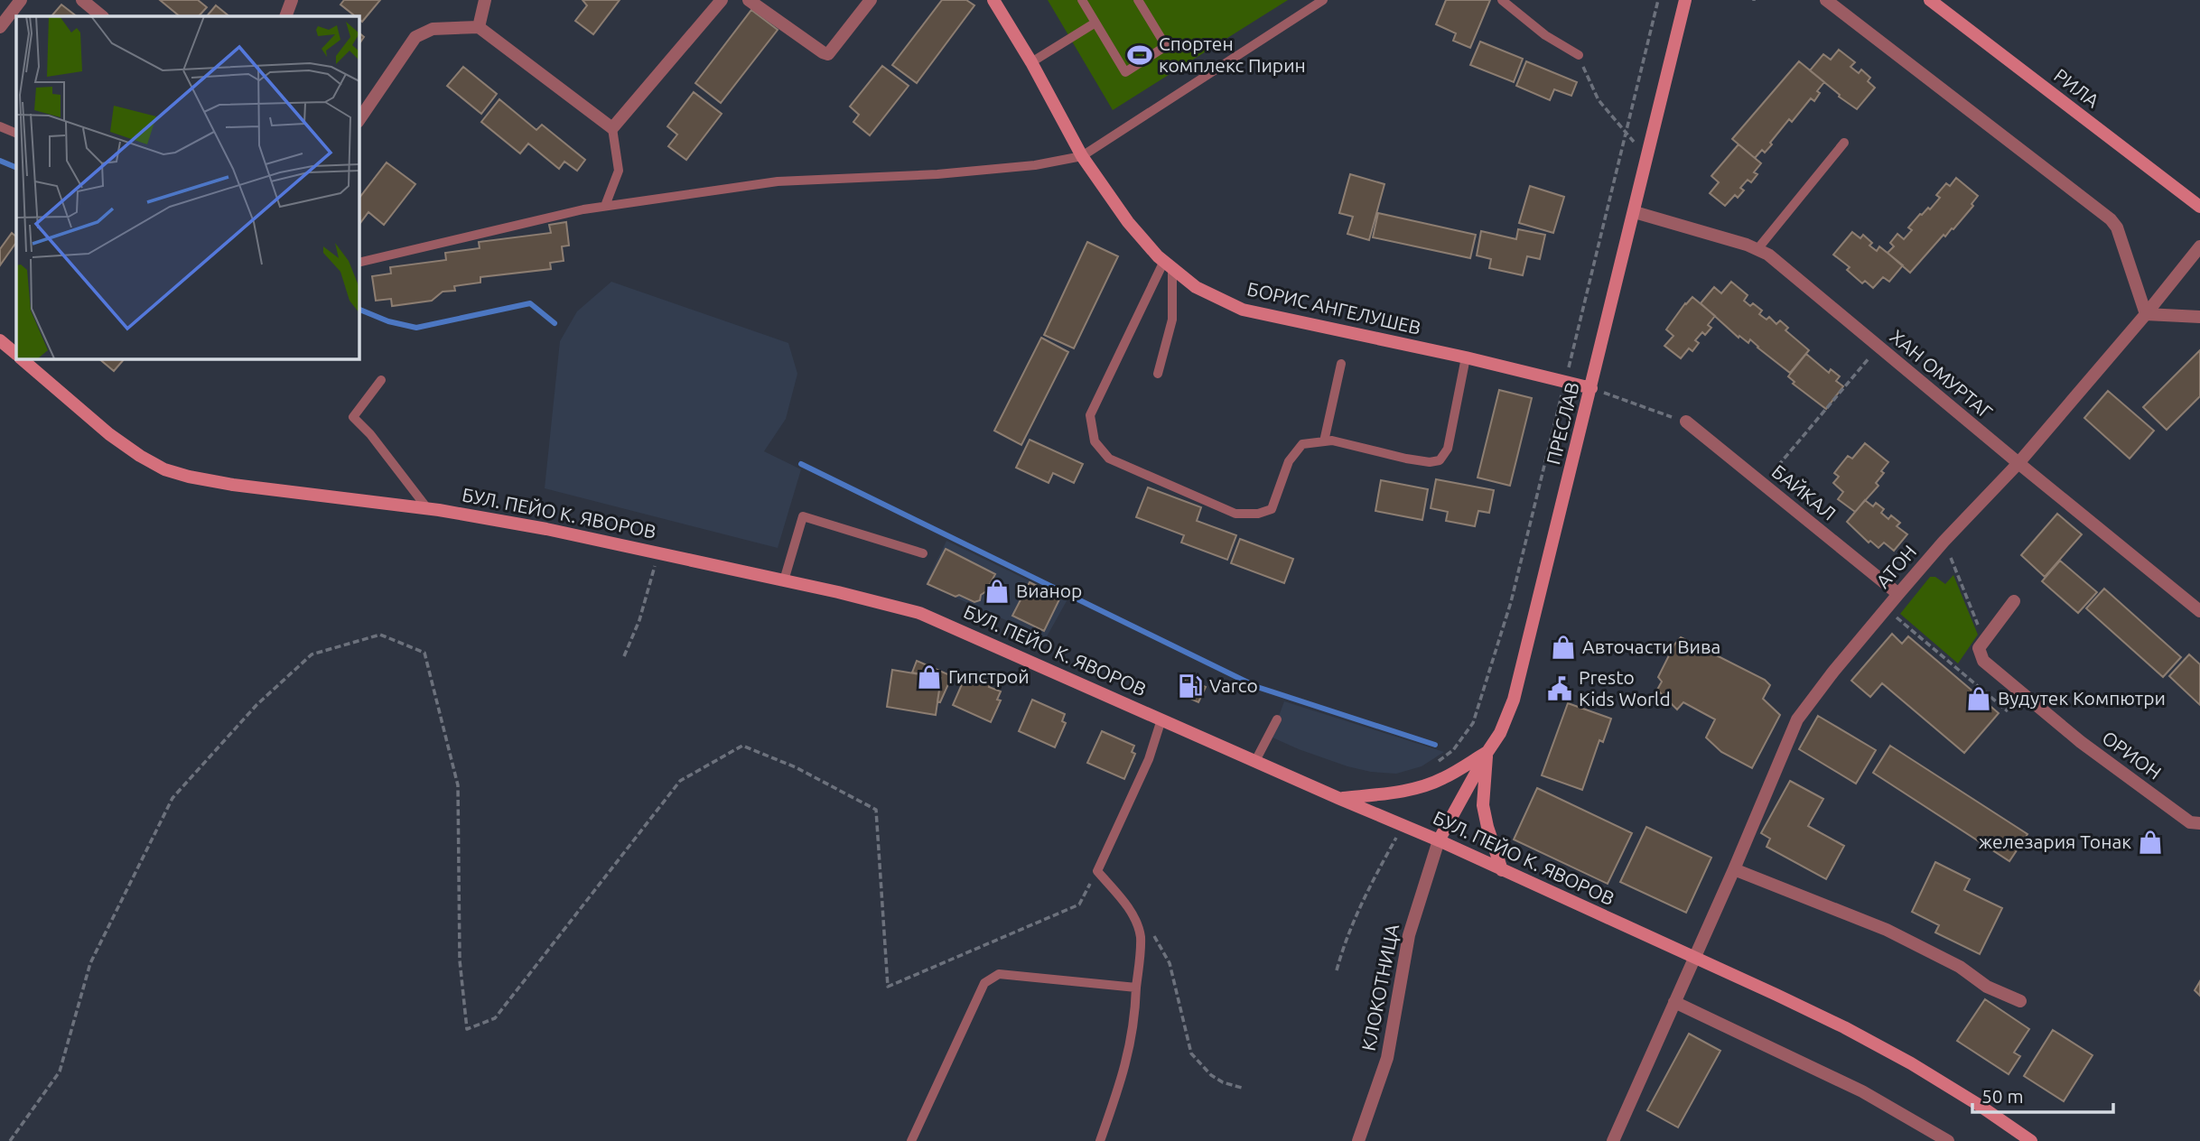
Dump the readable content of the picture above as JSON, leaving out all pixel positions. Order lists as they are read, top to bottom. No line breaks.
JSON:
{"streets":{"street":["РИЛА","БОРИС АНГЕЛУШЕВ","ХАН ОМУРТАГ","ПРЕСЛАВ","БАЙКАЛ","БУЛ. ПЕЙО К. ЯВОРОВ","АТОН","ОРИОН","КЛОКОТНИЦА"]},"crossings":[["БОРИС АНГЕЛУШЕВ","ПРЕСЛАВ"],["ХАН ОМУРТАГ","ПРЕСЛАВ"],["ХАН ОМУРТАГ","АТОН"],["ПРЕСЛАВ","БУЛ. ПЕЙО К. ЯВОРОВ"],["ПРЕСЛАВ","КЛОКОТНИЦА"],["БАЙКАЛ","АТОН"],["БУЛ. ПЕЙО К. ЯВОРОВ","АТОН"],["БУЛ. ПЕЙО К. ЯВОРОВ","КЛОКОТНИЦА"]],"places":{"sports":["Спортен комплекс Пирин"],"shop":["Вианор","Авточасти Вива","Гипстрой","Вудутек Компютри","железария Тонак"],"fuel station":["Varco"],"public building":["Presto Kids World"]},"scale_bar":"50 m"}
